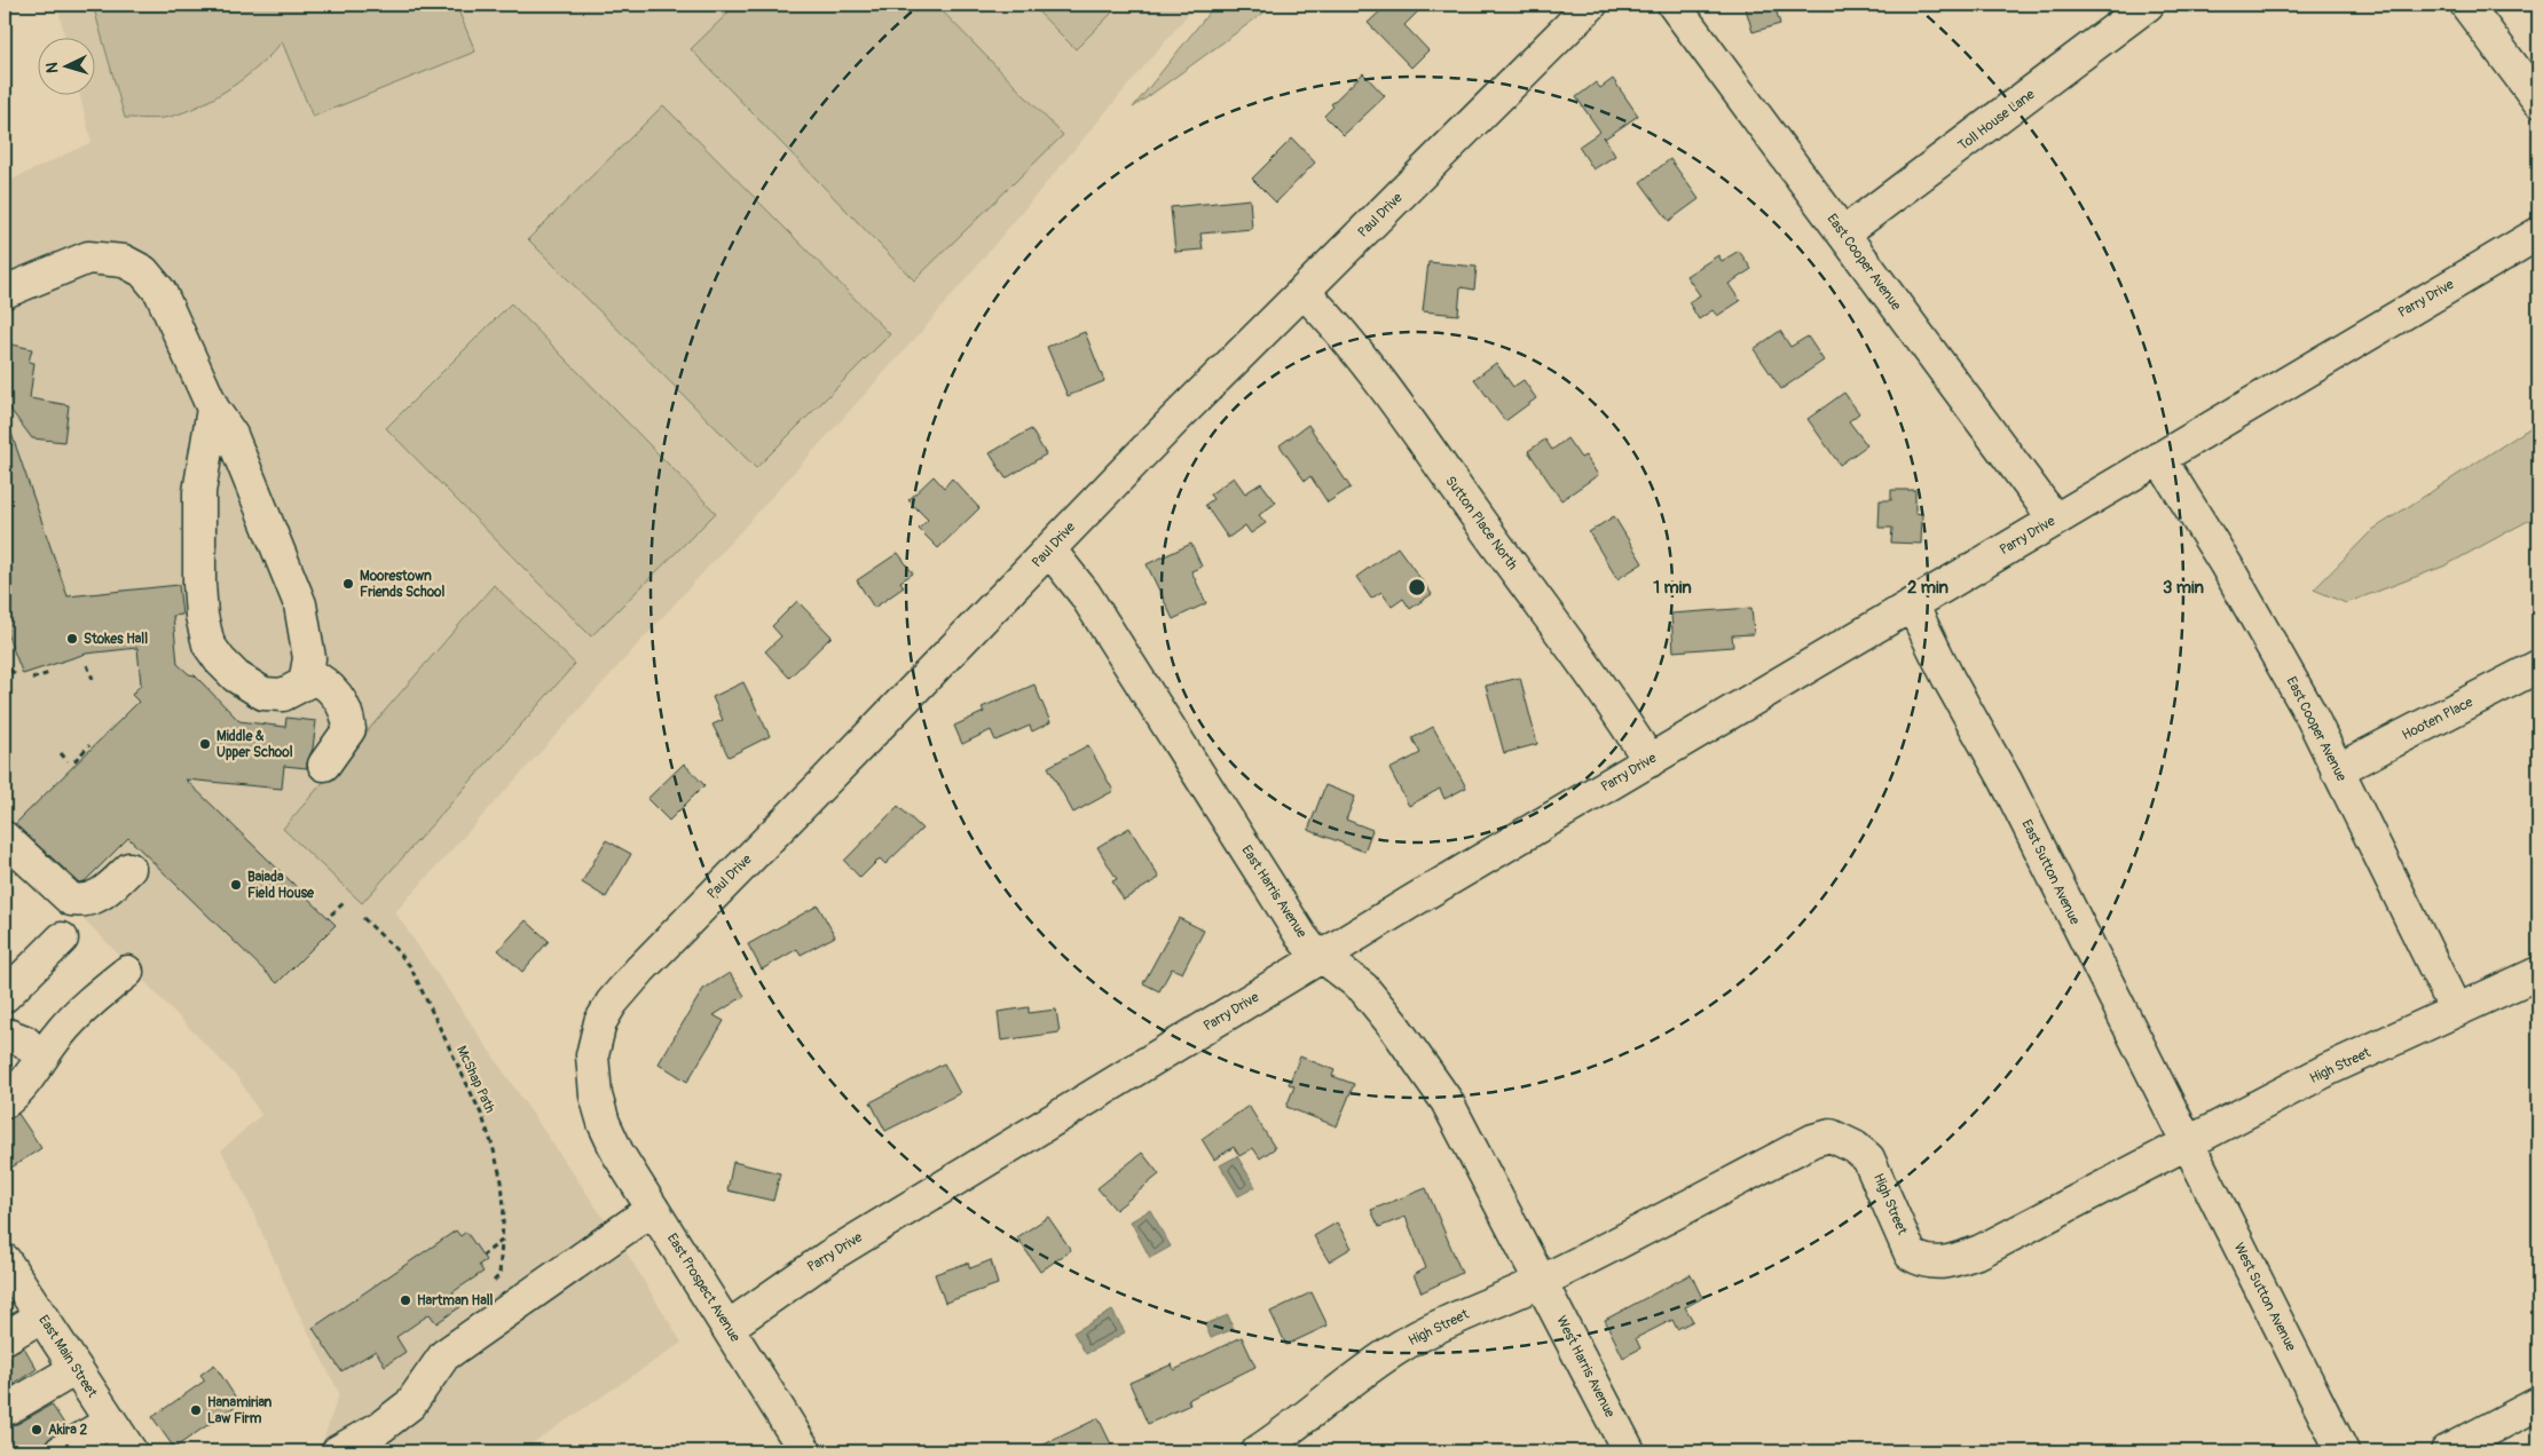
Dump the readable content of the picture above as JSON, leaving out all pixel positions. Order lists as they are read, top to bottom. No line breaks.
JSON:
{"streets":{"street":["Toll House Lane","Paul Drive","East Cooper Avenue","Parry Drive","Sutton Place North","Hooten Place","East Sutton Avenue","East Harris Avenue","High Street","East Prospect Avenue","West Sutton Avenue","East Main Street","West Harris Avenue"],"path":["McShap Path"]},"crossings":[["Toll House Lane","East Cooper Avenue"],["Paul Drive","Sutton Place North"],["Paul Drive","East Harris Avenue"],["Paul Drive","East Prospect Avenue"],["East Cooper Avenue","Parry Drive"],["East Cooper Avenue","Hooten Place"],["East Cooper Avenue","High Street"],["Parry Drive","Sutton Place North"],["Parry Drive","East Sutton Avenue"],["Parry Drive","East Harris Avenue"],["Parry Drive","East Prospect Avenue"],["East Sutton Avenue","High Street"],["East Sutton Avenue","West Sutton Avenue"],["East Harris Avenue","High Street"],["East Harris Avenue","West Harris Avenue"],["High Street","West Sutton Avenue"],["High Street","West Harris Avenue"]],"places":["Moorestown Friends School","Stokes Hall","Middle & Upper School","Baiada Field House","Hartman Hall","Hanamirian Law Firm","Akira 2"],"north":"left","rings":["1 min","2 min","3 min"]}
